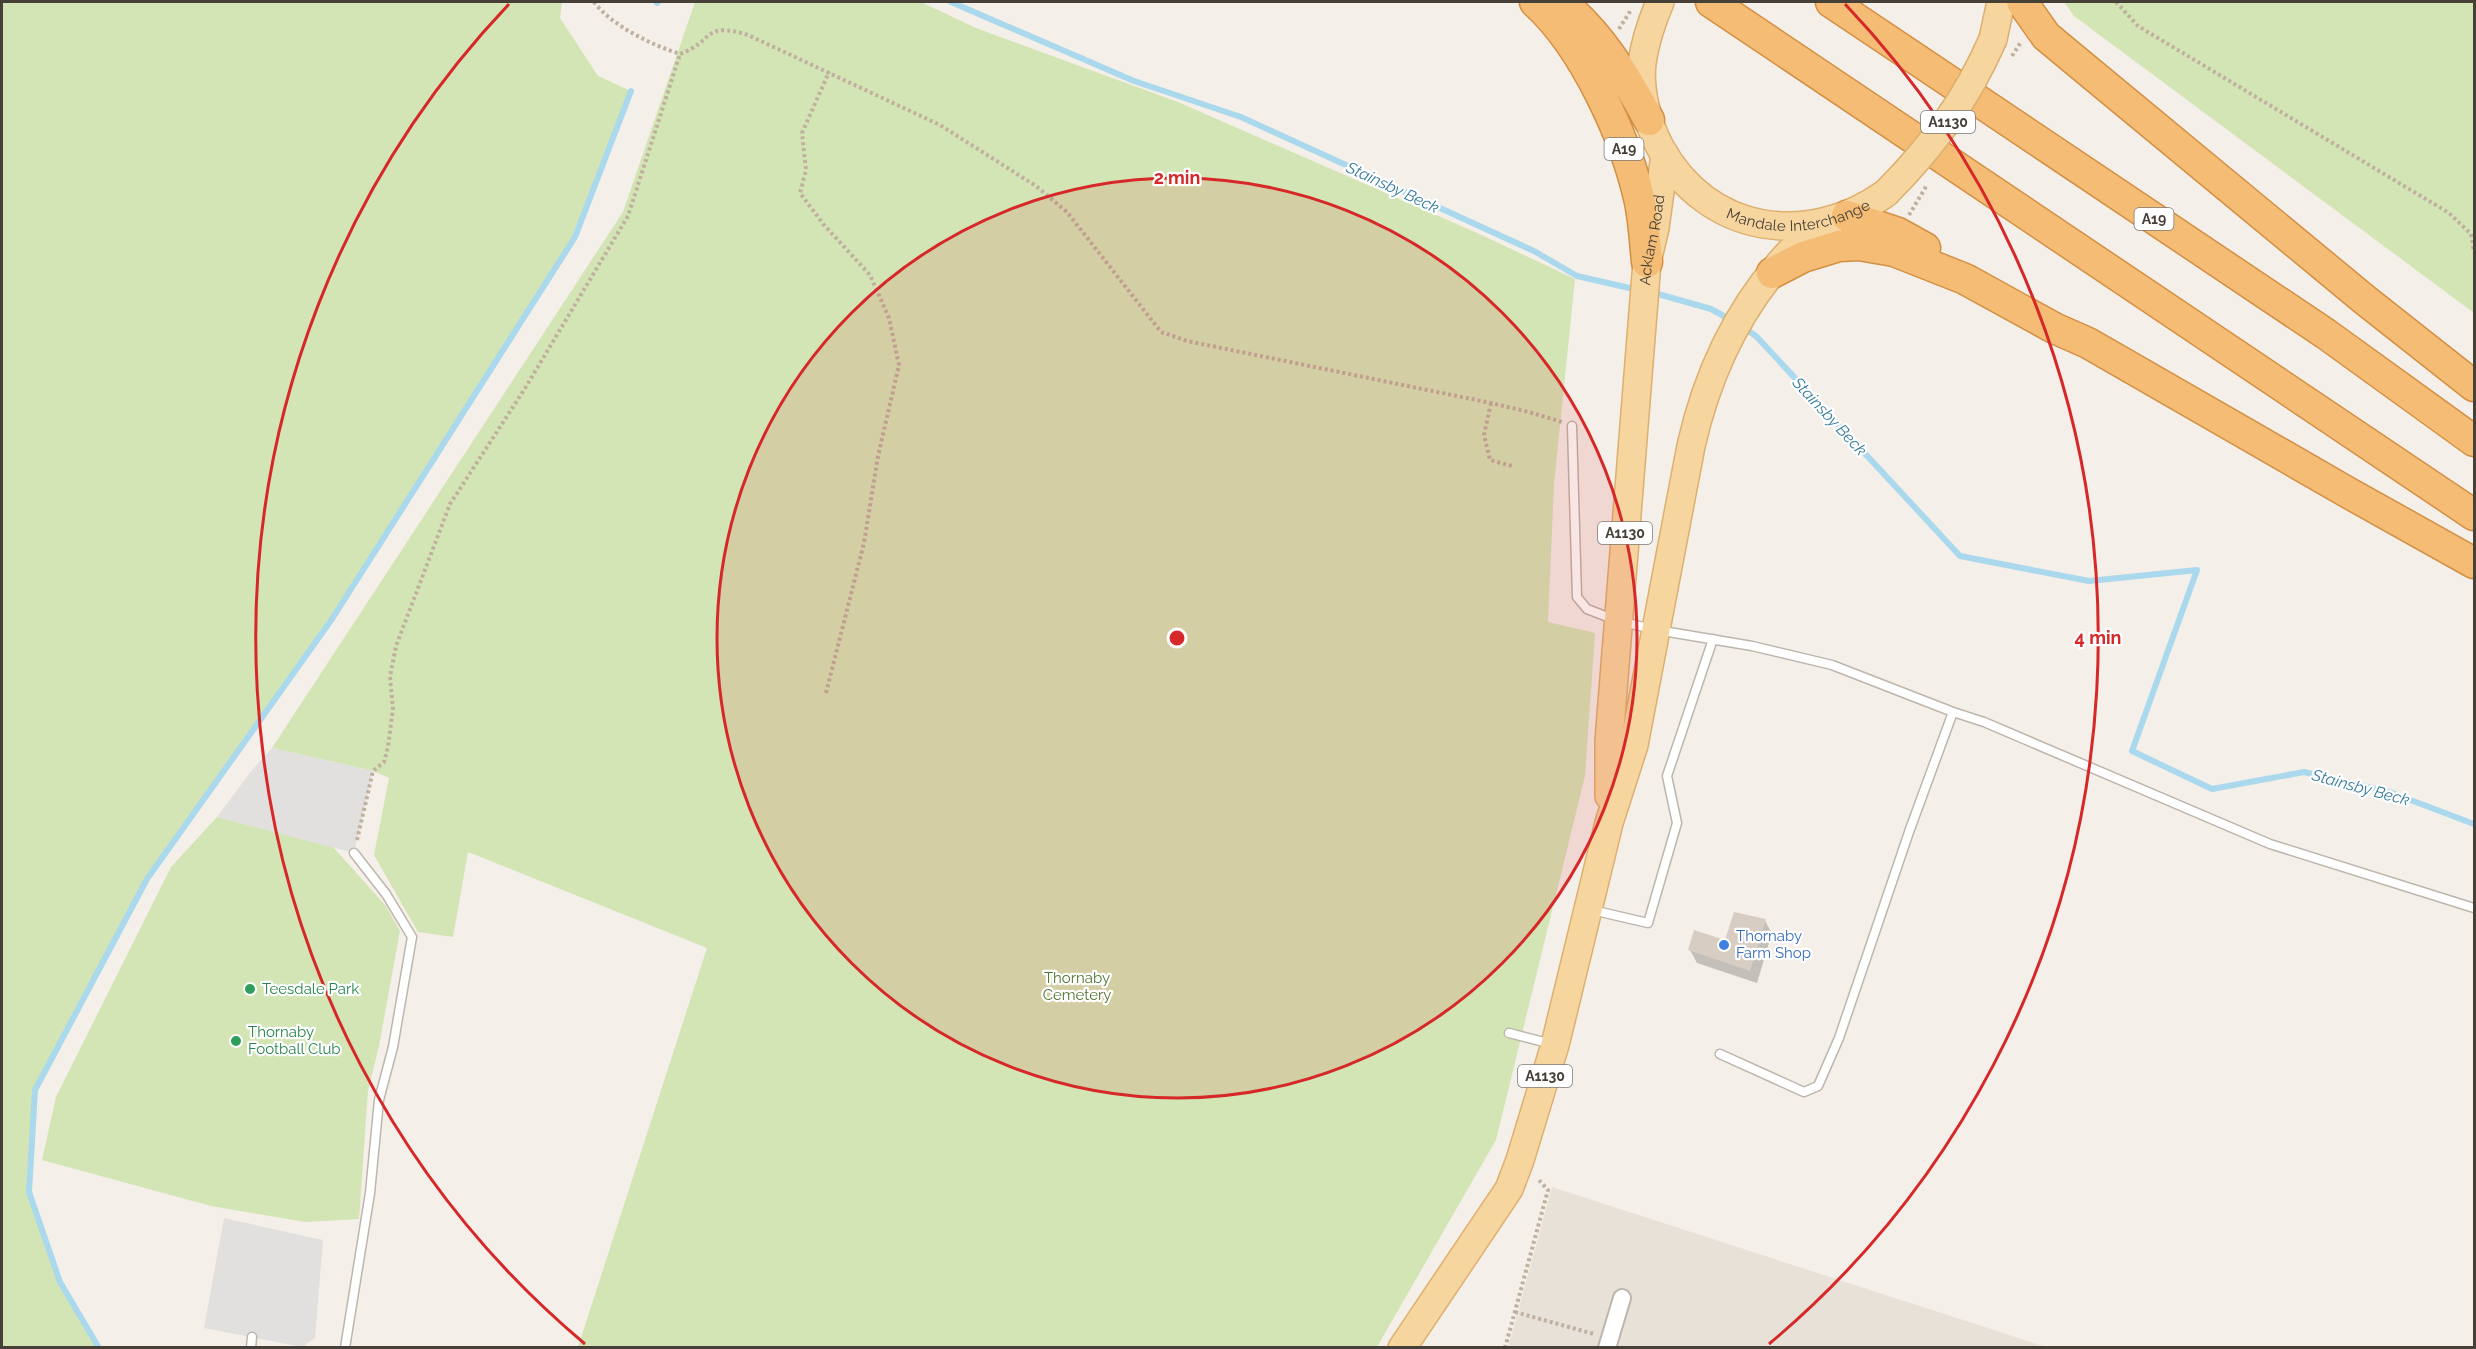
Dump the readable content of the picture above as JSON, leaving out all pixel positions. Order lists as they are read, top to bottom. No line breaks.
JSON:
{"streets":{"highway":["A19"],"main road":["A1130","Mandale Interchange","Acklam Road"]},"crossings":[["A1130","Mandale Interchange"],["A1130","Acklam Road"],["A19","Mandale Interchange"],["A19","Acklam Road"],["Mandale Interchange","Acklam Road"]],"water":["Stainsby Beck"],"parks":["Thornaby Cemetery"],"places":["Thornaby Farm Shop","Teesdale Park","Thornaby Football Club"],"rings":["2 min","4 min"]}
